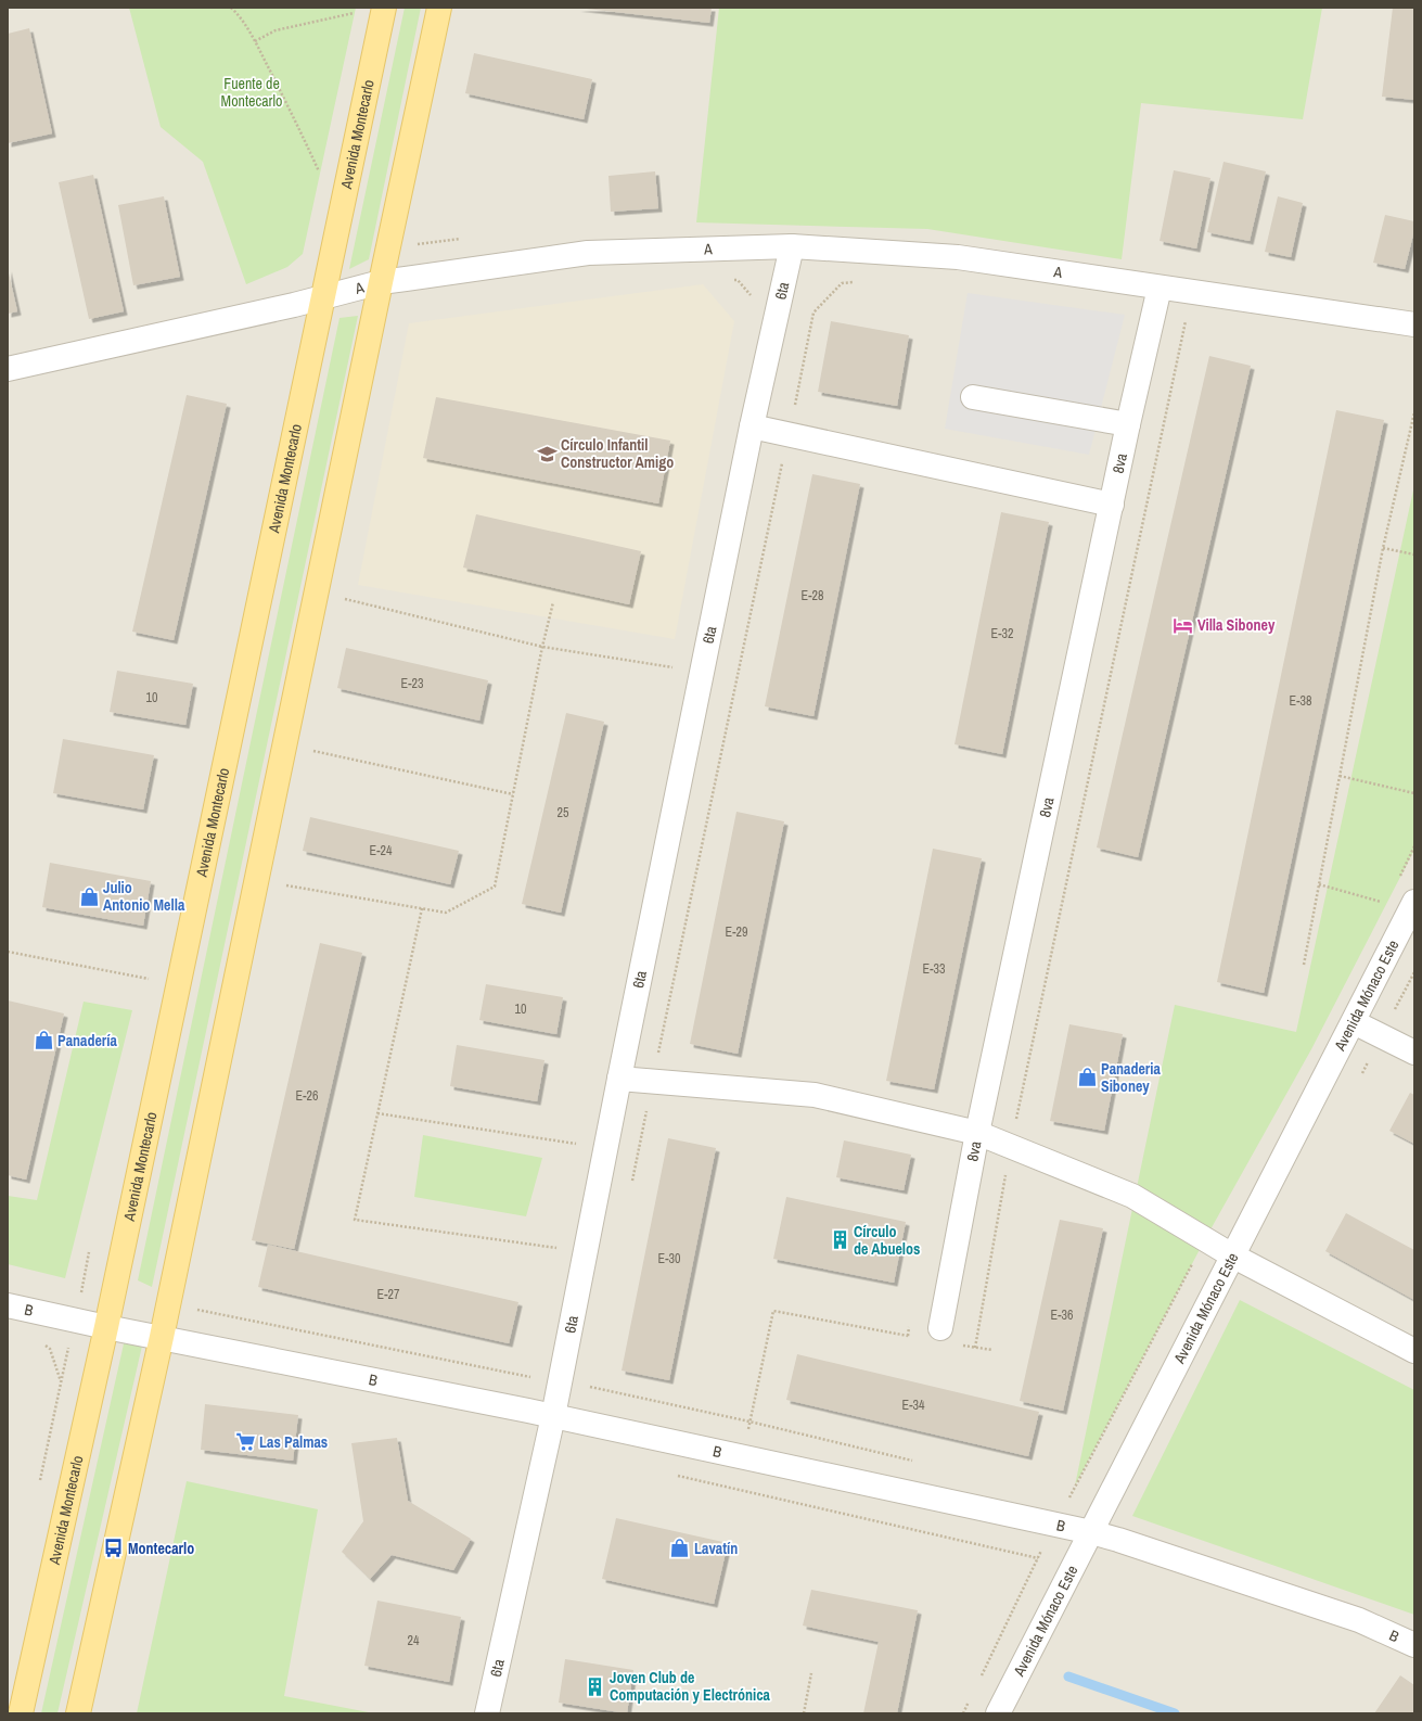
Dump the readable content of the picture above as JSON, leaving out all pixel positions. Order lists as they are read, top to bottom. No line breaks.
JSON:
{"streets":{"main road":["Avenida Montecarlo"],"street":["A","6ta","8va","Avenida Mónaco Este","B"]},"crossings":[["Avenida Montecarlo","A"],["Avenida Montecarlo","B"],["A","6ta"],["A","8va"],["6ta","B"],["Avenida Mónaco Este","B"]],"parks":["Fuente de Montecarlo"],"places":{"school or university":["Círculo Infantil Constructor Amigo"],"hotel":["Villa Siboney"],"shop":["Julio Antonio Mella","Panadería","Panaderia Siboney","Lavatín"],"building":["Círculo de Abuelos","Joven Club de Computación y Electrónica"],"supermarket":["Las Palmas"],"bus stop":["Montecarlo"]},"house_numbers":["E-28","E-32","E-23","10","E-38","25","E-24","E-29","E-33","10","E-26","E-30","E-27","E-36","E-34","24"]}
